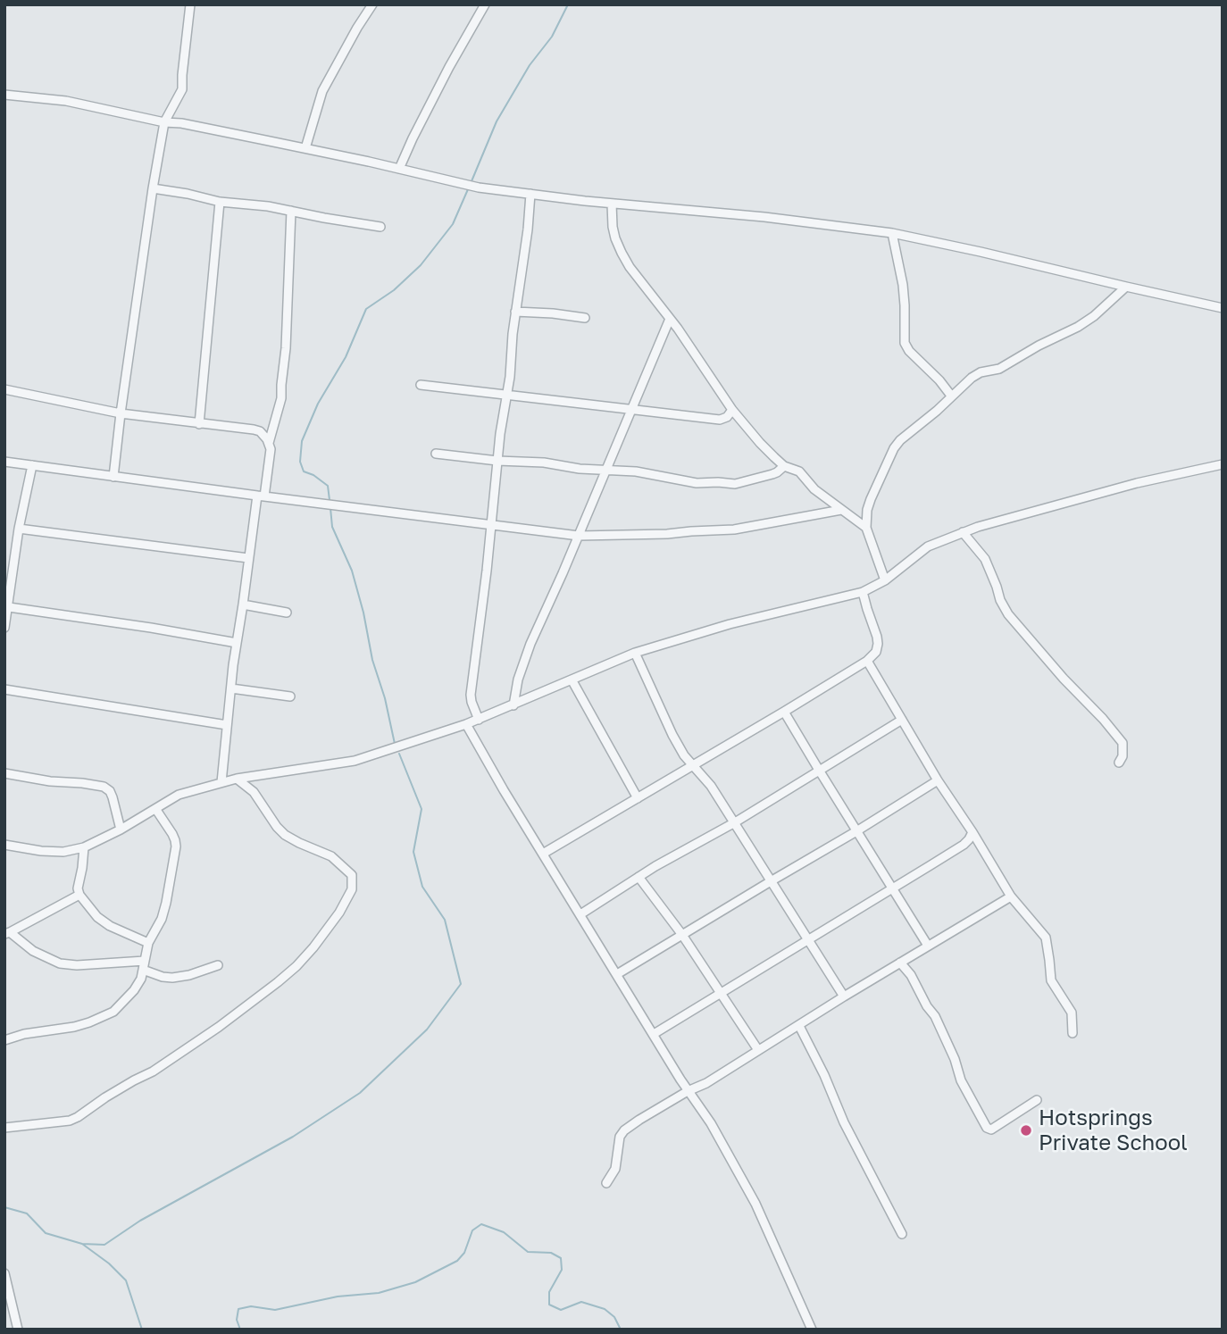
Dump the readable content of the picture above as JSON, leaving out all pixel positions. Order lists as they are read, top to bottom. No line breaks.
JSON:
{"places":["Hotsprings Private School"]}
